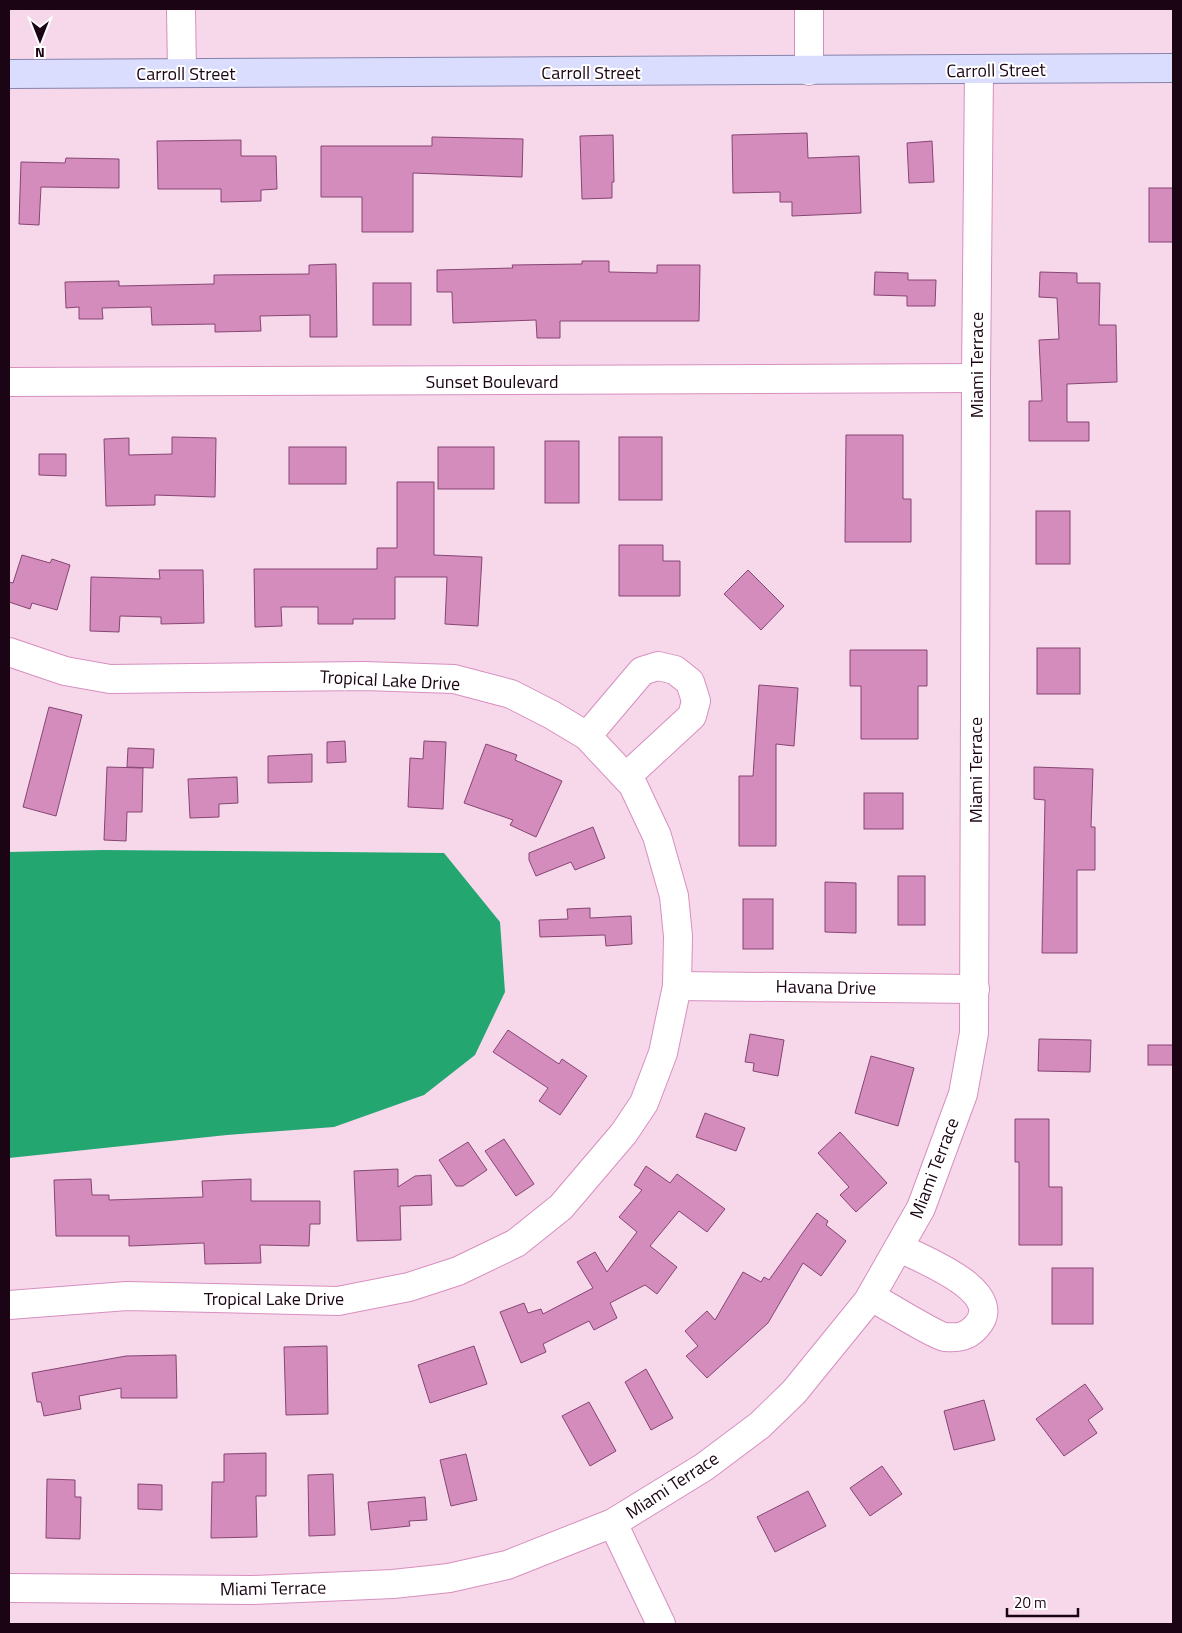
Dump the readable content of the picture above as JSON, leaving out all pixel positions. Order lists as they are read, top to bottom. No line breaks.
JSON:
{"streets":{"main road":["Carroll Street"],"street":["Miami Terrace","Sunset Boulevard","Tropical Lake Drive","Havana Drive"]},"crossings":[["Carroll Street","Miami Terrace"],["Miami Terrace","Sunset Boulevard"],["Miami Terrace","Havana Drive"],["Tropical Lake Drive","Havana Drive"]],"scale_bar":"20 m","north":"bottom"}
